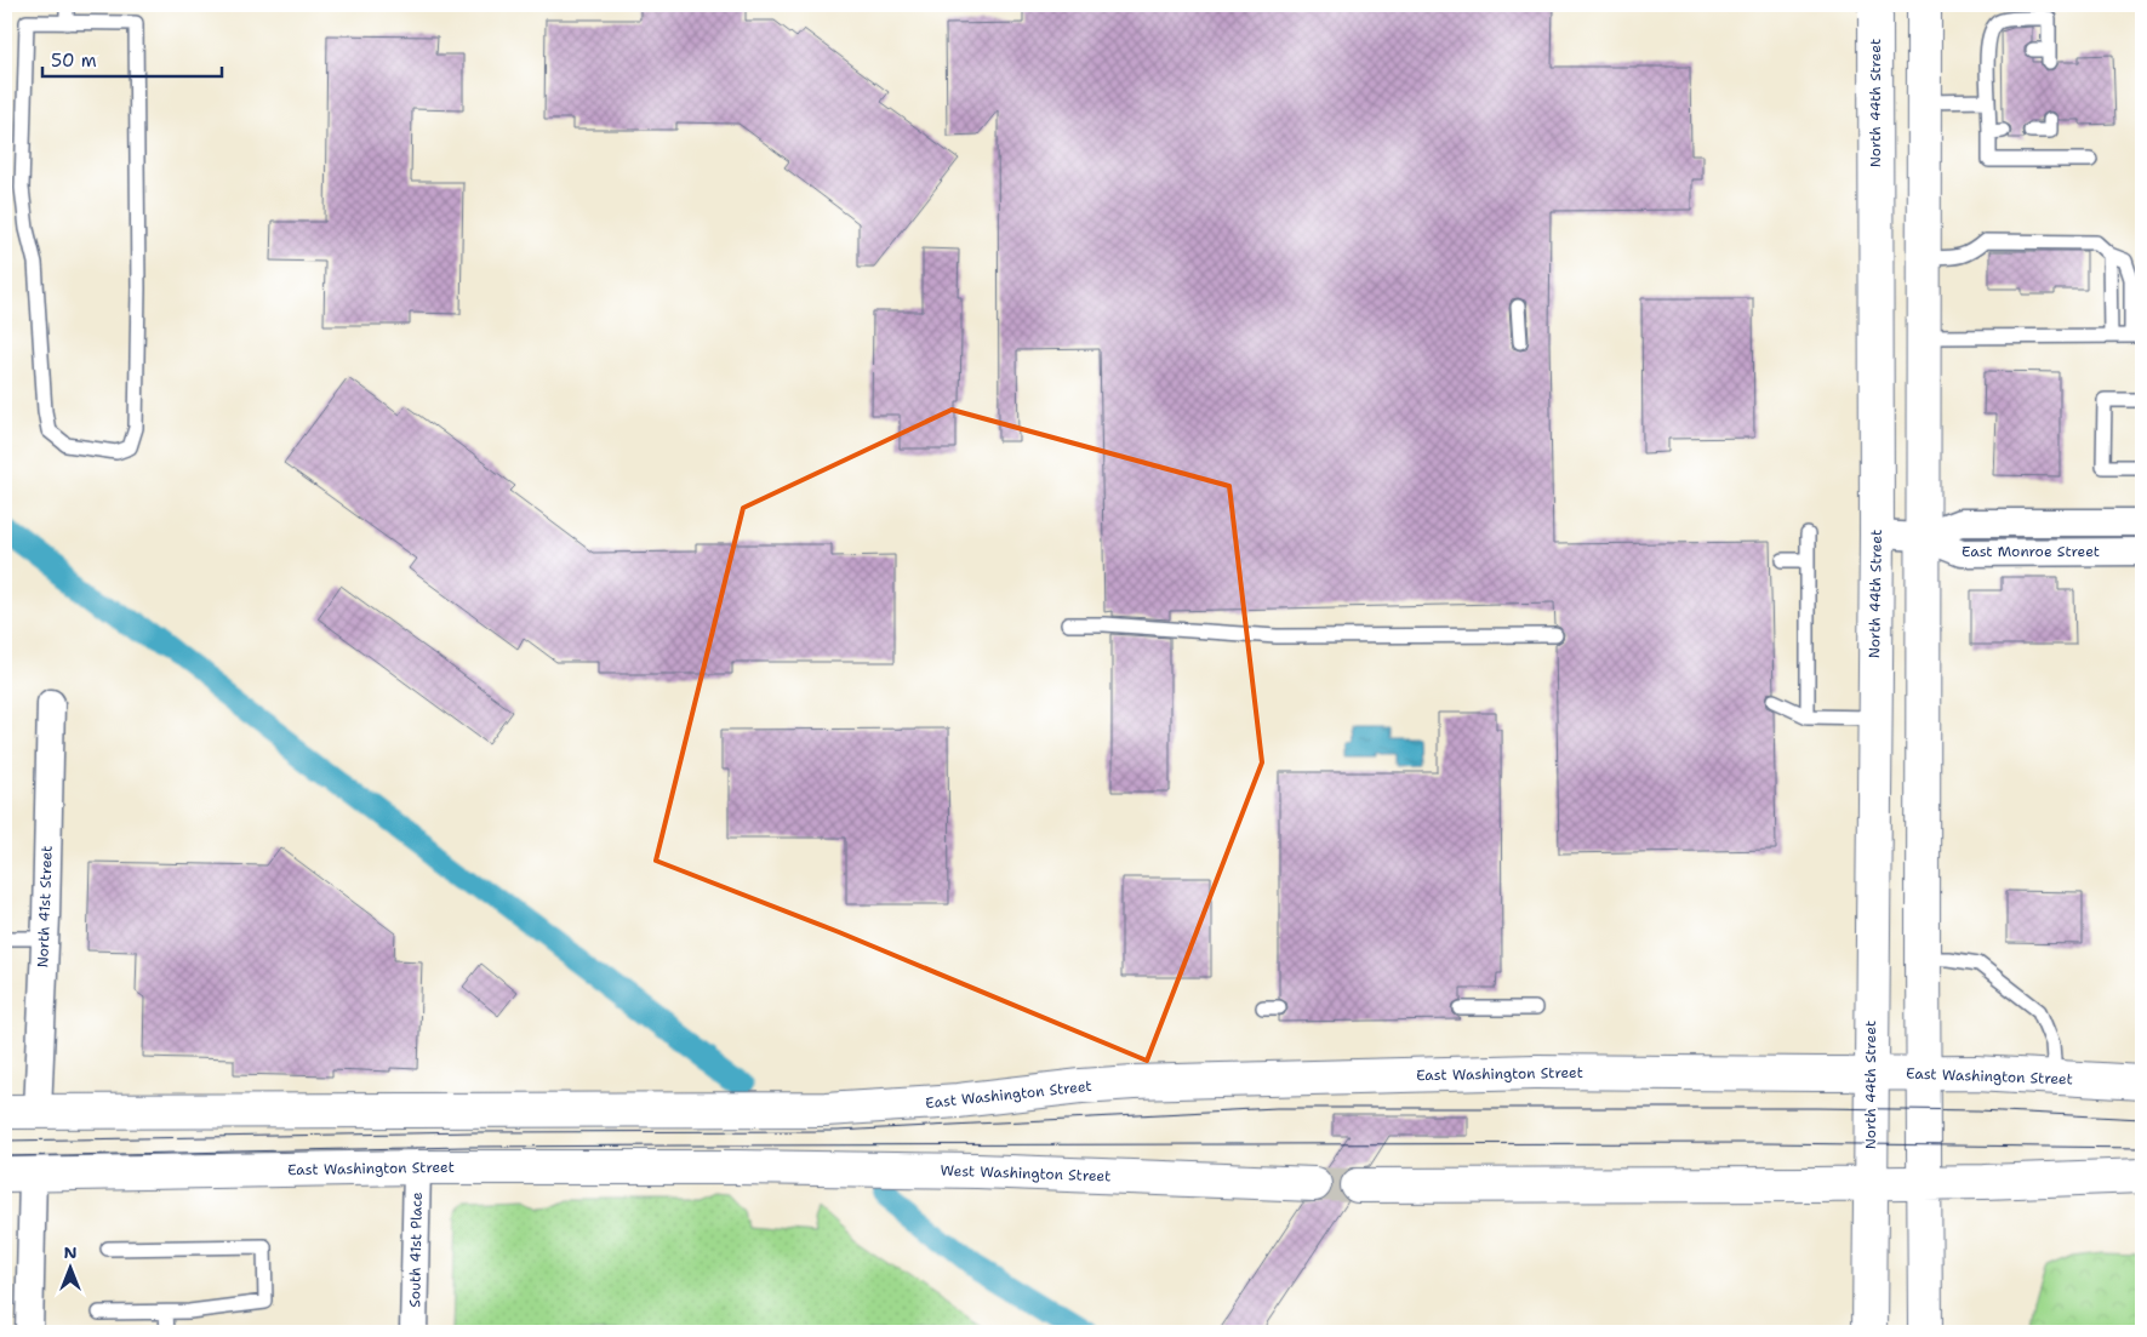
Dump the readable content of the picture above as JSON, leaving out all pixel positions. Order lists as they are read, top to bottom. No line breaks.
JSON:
{"streets":{"main road":["North 44th Street","East Washington Street","West Washington Street"],"street":["East Monroe Street","North 41st Street","South 41st Place"]},"crossings":[["North 44th Street","East Monroe Street"],["North 44th Street","East Washington Street"],["North 41st Street","East Washington Street"],["East Washington Street","West Washington Street"],["East Washington Street","South 41st Place"]],"scale_bar":"50 m","north":"top"}
